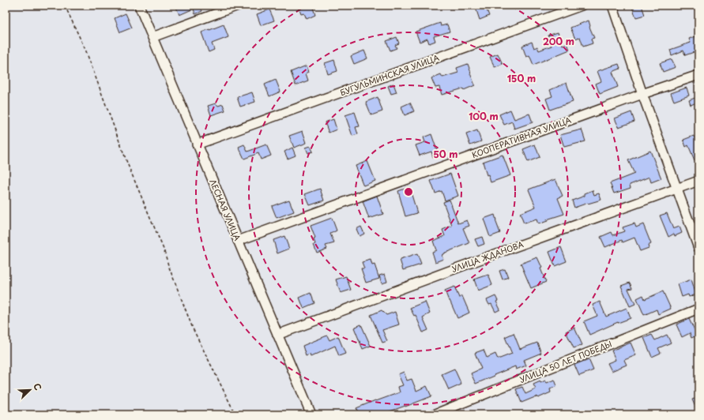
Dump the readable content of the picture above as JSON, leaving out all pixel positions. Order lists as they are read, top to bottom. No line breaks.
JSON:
{"streets":{"street":["БУГУЛЬМИНСКАЯ УЛИЦА","КООПЕРАТИВНАЯ УЛИЦА","ЛЕСНАЯ УЛИЦА","УЛИЦА ЖДАНОВА","УЛИЦА 50 ЛЕТ ПОБЕДЫ"]},"crossings":[["БУГУЛЬМИНСКАЯ УЛИЦА","ЛЕСНАЯ УЛИЦА"],["КООПЕРАТИВНАЯ УЛИЦА","ЛЕСНАЯ УЛИЦА"],["ЛЕСНАЯ УЛИЦА","УЛИЦА ЖДАНОВА"]],"north":"top right","rings":["200 m","150 m","100 m","50 m"]}
